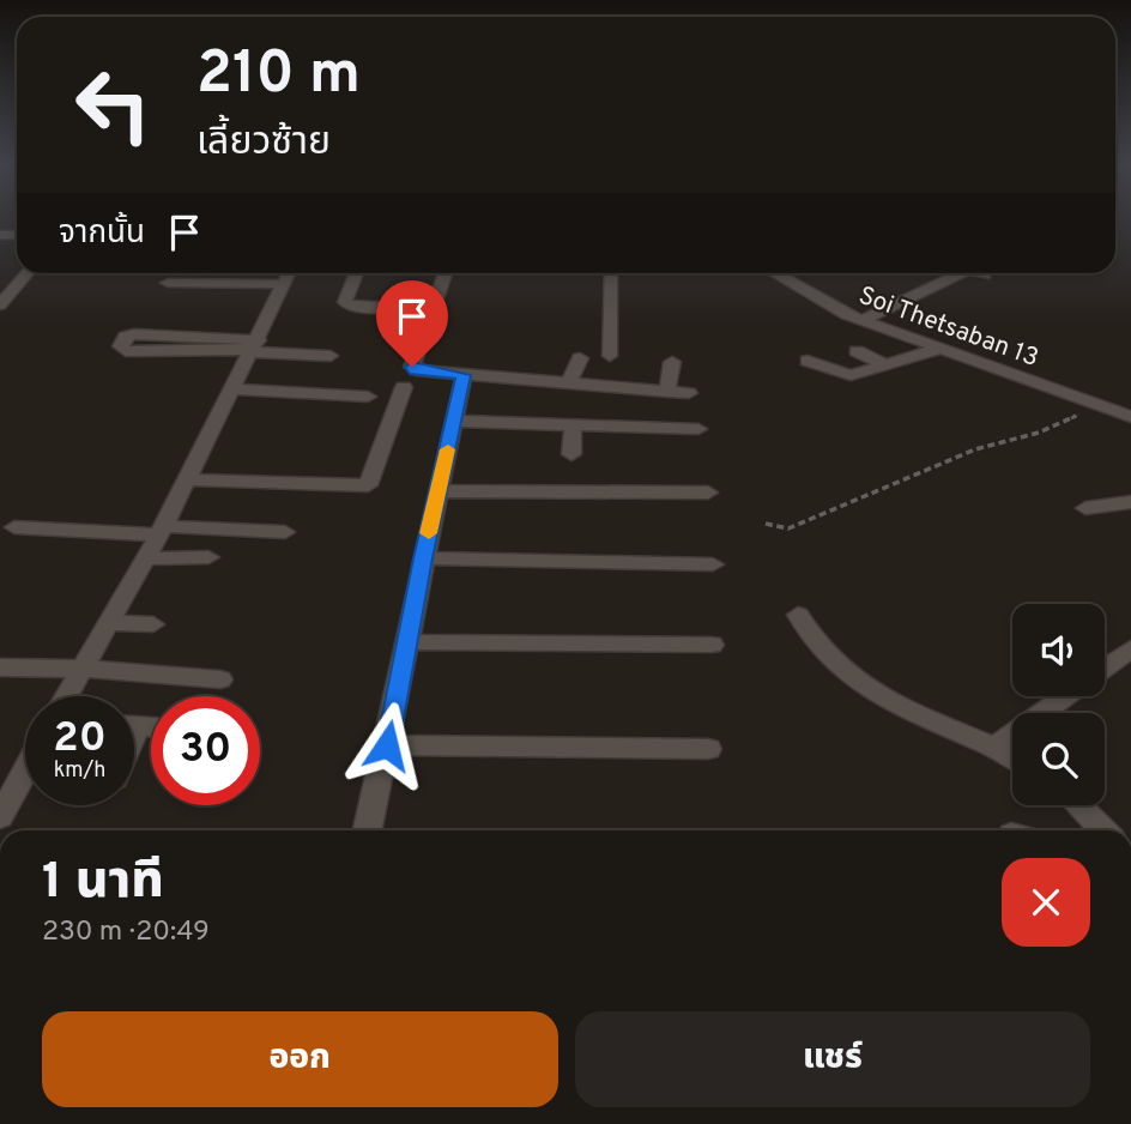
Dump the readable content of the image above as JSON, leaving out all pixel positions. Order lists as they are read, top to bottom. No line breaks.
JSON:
{"streets":{"street":["Soi Thetsaban 13"]},"page":{"turn":["210 m","เลี้ยวซ้าย"],"then":"จากนั้น","speed":"20 km/h","limit":"30","heading":["1 นาที","230 m · 20:49"],"buttons":["ออก","แชร์"]}}
